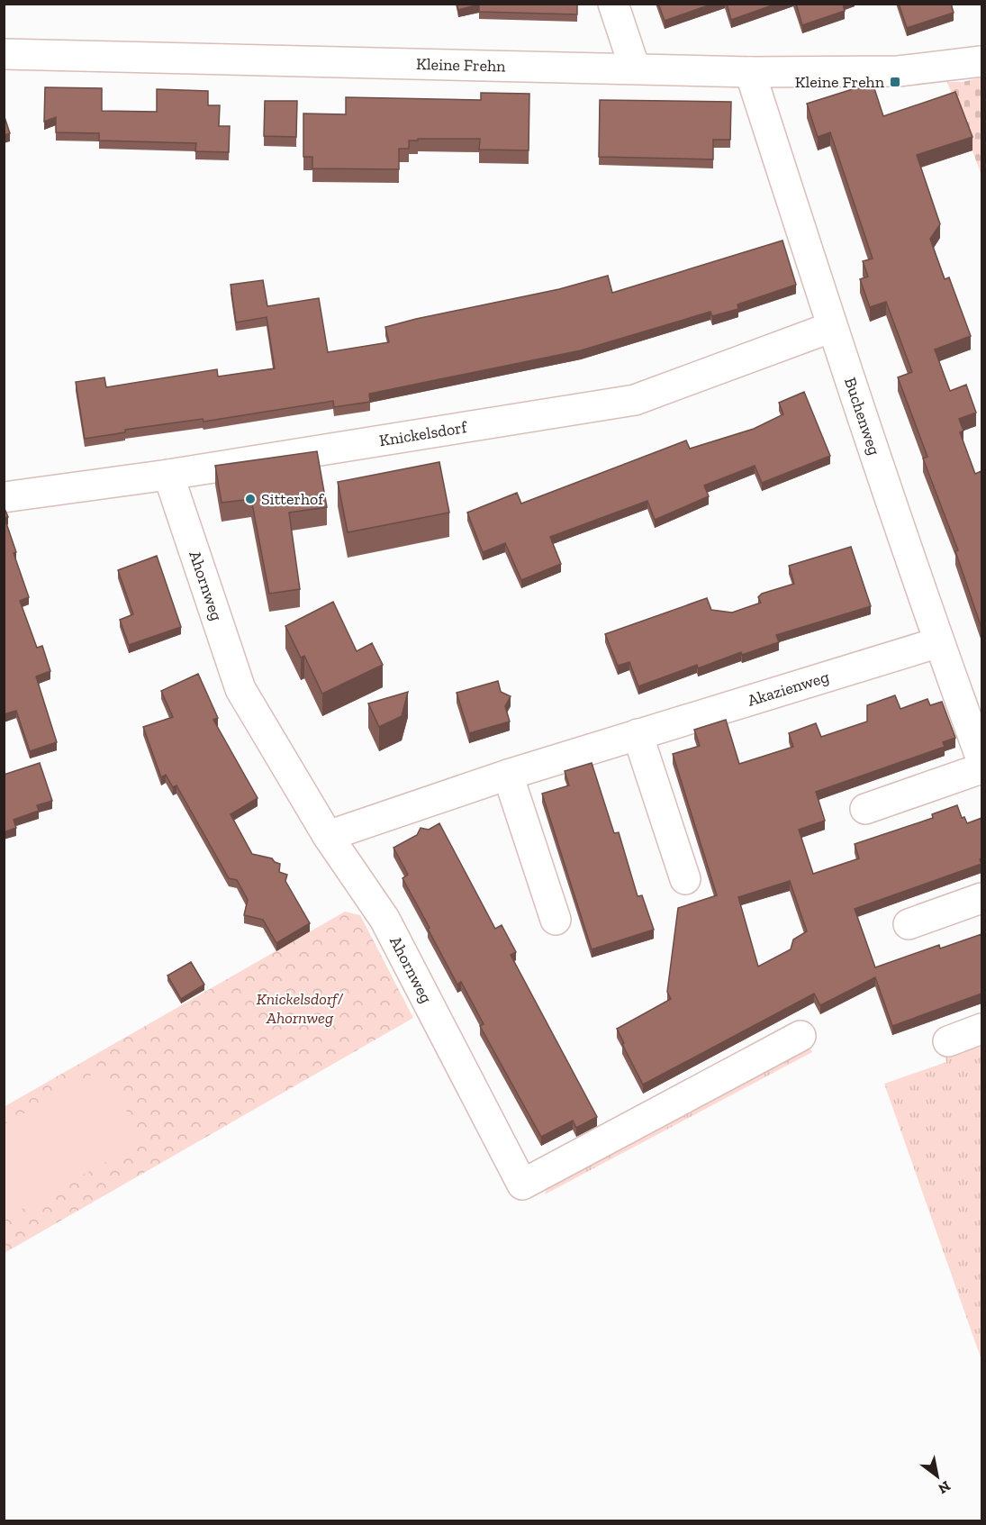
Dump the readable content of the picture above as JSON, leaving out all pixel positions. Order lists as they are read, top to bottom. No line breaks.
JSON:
{"streets":{"street":["Kleine Frehn","Buchenweg","Knickelsdorf","Ahornweg","Akazienweg"]},"crossings":[["Kleine Frehn","Buchenweg"],["Buchenweg","Knickelsdorf"],["Buchenweg","Akazienweg"],["Knickelsdorf","Ahornweg"],["Ahornweg","Akazienweg"]],"parks":["Knickelsdorf/ Ahornweg"],"places":{"transit":["Kleine Frehn"],"other":["Sitterhof"]},"north":"bottom right"}
